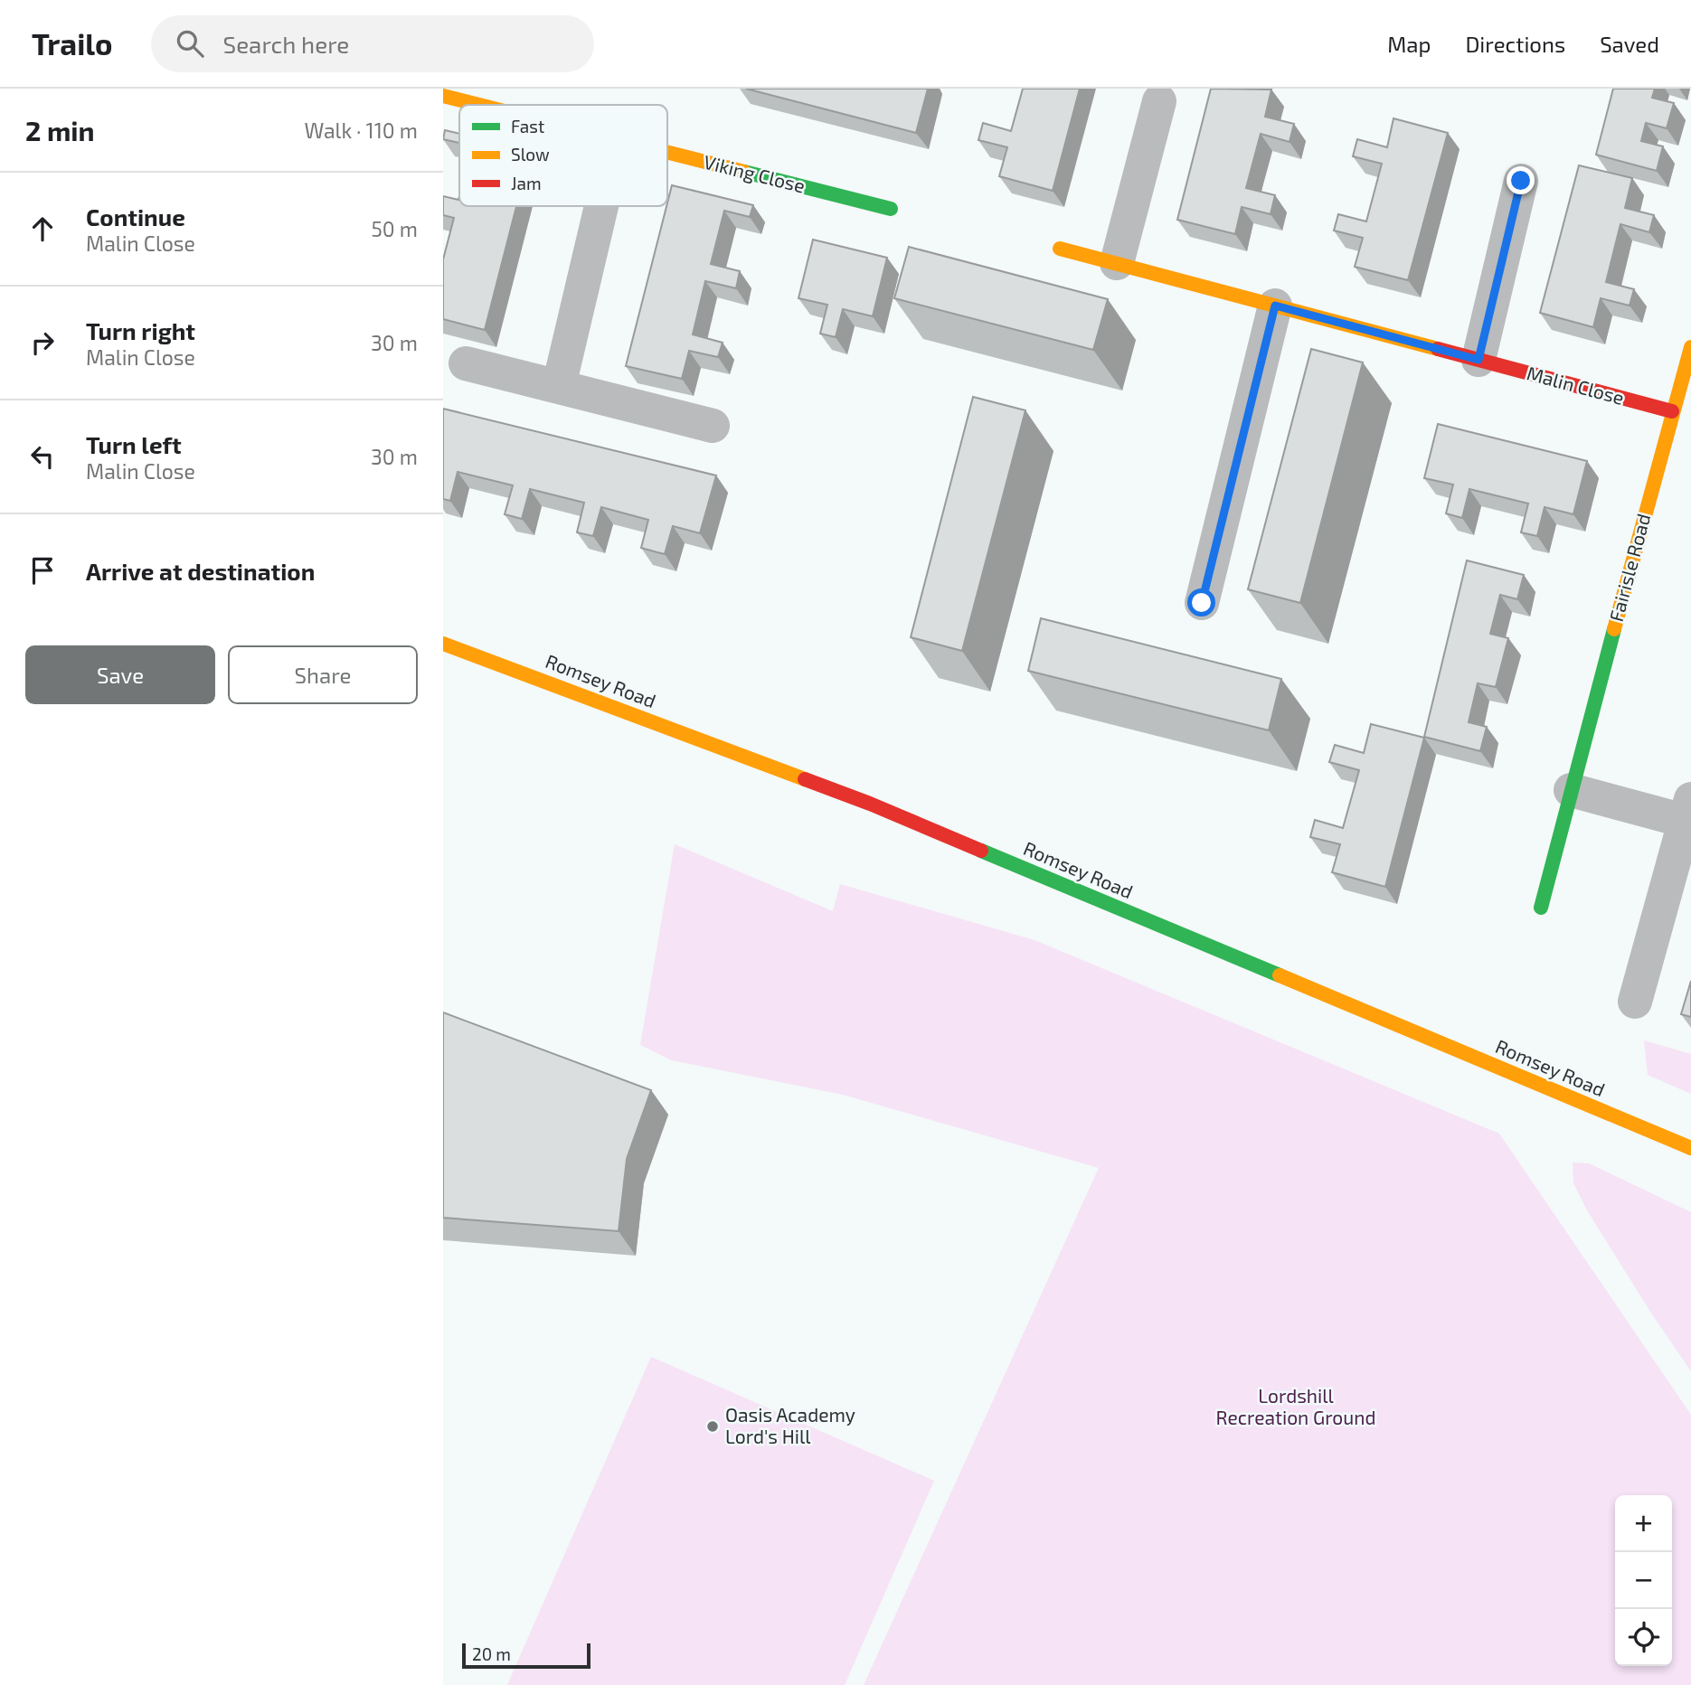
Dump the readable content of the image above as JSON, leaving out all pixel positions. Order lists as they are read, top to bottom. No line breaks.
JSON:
{"streets":{"street":["Viking Close","Malin Close","Fairisle Road","Romsey Road"]},"crossings":[["Malin Close","Fairisle Road"]],"parks":["Lordshill Recreation Ground"],"places":["Oasis Academy Lord's Hill"],"legend":["Fast","Slow","Jam"],"scale_bar":"20 m","page":{"header":"Trailo","search":"Search here","nav":["Map","Directions","Saved"],"heading":["2 min","Walk · 110 m"],"list":[["Continue","Malin Close","50 m"],["Turn right","Malin Close","30 m"],["Turn left","Malin Close","30 m"],"Arrive at destination"],"buttons":["Save","Share"],"map_buttons":["+","−"],"scale":"20 m"}}
